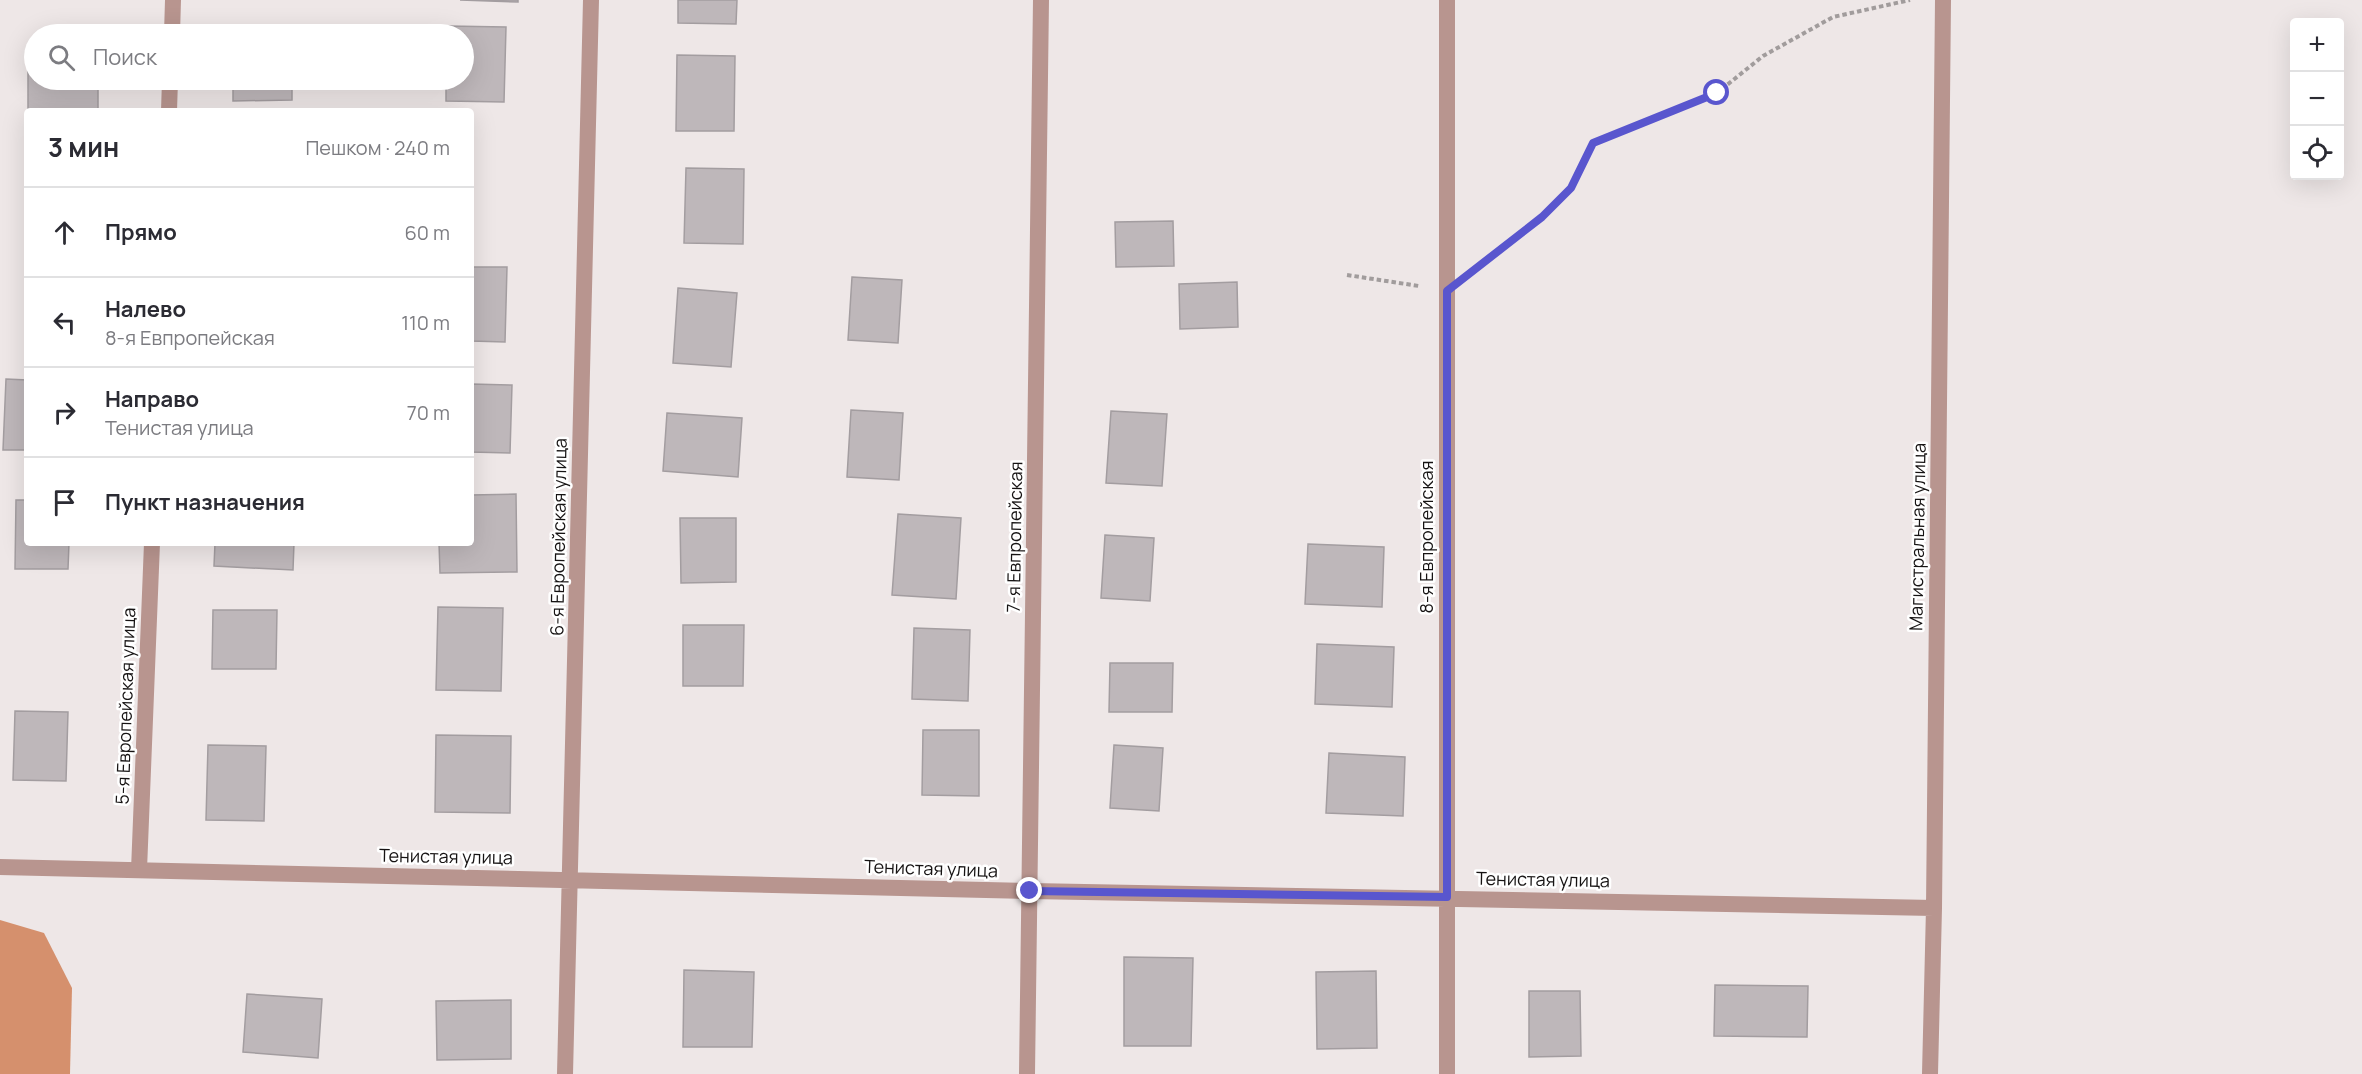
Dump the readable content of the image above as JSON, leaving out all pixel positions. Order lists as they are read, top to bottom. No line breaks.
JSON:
{"streets":{"street":["6-я Европейская улица","7-я Евпропейская","8-я Евпропейская","Магистральная улица","5-я Европейская улица","Тенистая улица"]},"crossings":[["6-я Европейская улица","Тенистая улица"],["7-я Евпропейская","Тенистая улица"],["8-я Евпропейская","Тенистая улица"],["Магистральная улица","Тенистая улица"],["5-я Европейская улица","Тенистая улица"]],"page":{"map_buttons":["+","−"],"search":"Поиск","heading":["3 мин","Пешком · 240 m"],"list":[["Прямо","60 m"],["Налево","8-я Евпропейская","110 m"],["Направо","Тенистая улица","70 m"],"Пункт назначения"]}}
